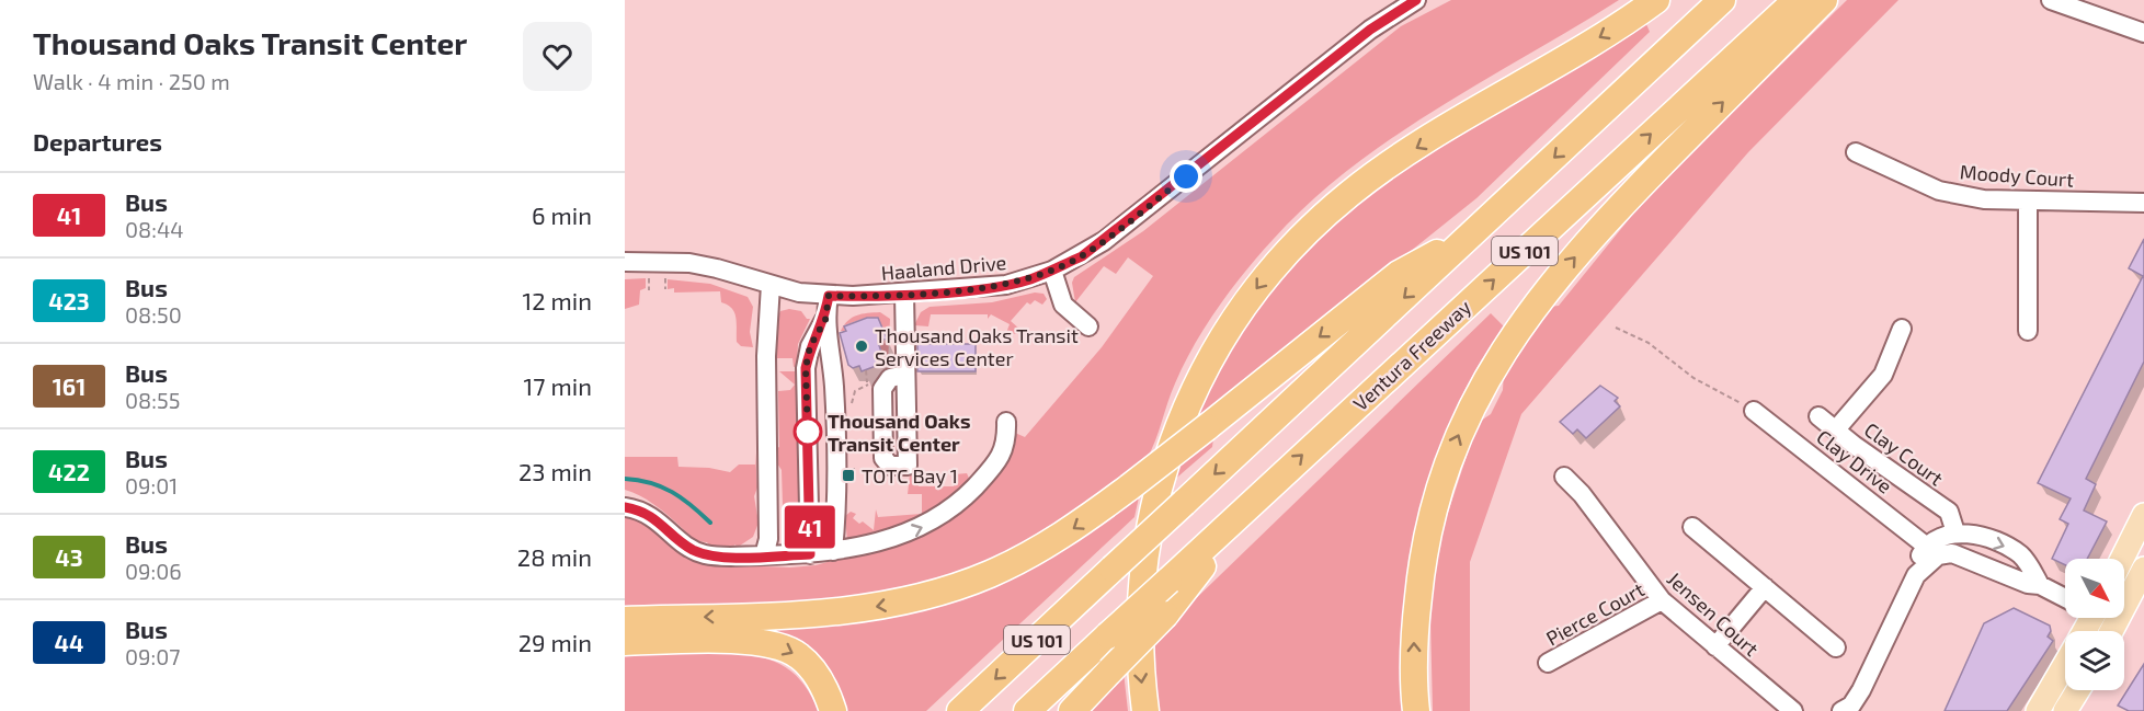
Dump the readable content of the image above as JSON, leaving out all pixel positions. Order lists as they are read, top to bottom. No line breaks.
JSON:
{"streets":{"highway":["US 101","Ventura Freeway"],"street":["Moody Court","Haaland Drive","Clay Court","Clay Drive","Pierce Court","Jensen Court"]},"crossings":[["Pierce Court","Jensen Court"]],"places":{"other":["Thousand Oaks Transit Services Center","Thousand Oaks Transit Center"],"transit":["TOTC Bay 1"]},"lines":["bus line 41"],"north":"bottom right","page":{"heading":[["Thousand Oaks Transit Center","Walk · 4 min · 250 m"],"Departures"],"on_map":"41","list":[{"mark":"41","name":"Bus","note":"08:44","value":"6 min"},{"mark":"423","name":"Bus","note":"08:50","value":"12 min"},{"mark":"161","name":"Bus","note":"08:55","value":"17 min"},{"mark":"422","name":"Bus","note":"09:01","value":"23 min"},{"mark":"43","name":"Bus","note":"09:06","value":"28 min"},{"mark":"44","name":"Bus","note":"09:07","value":"29 min"}]}}
